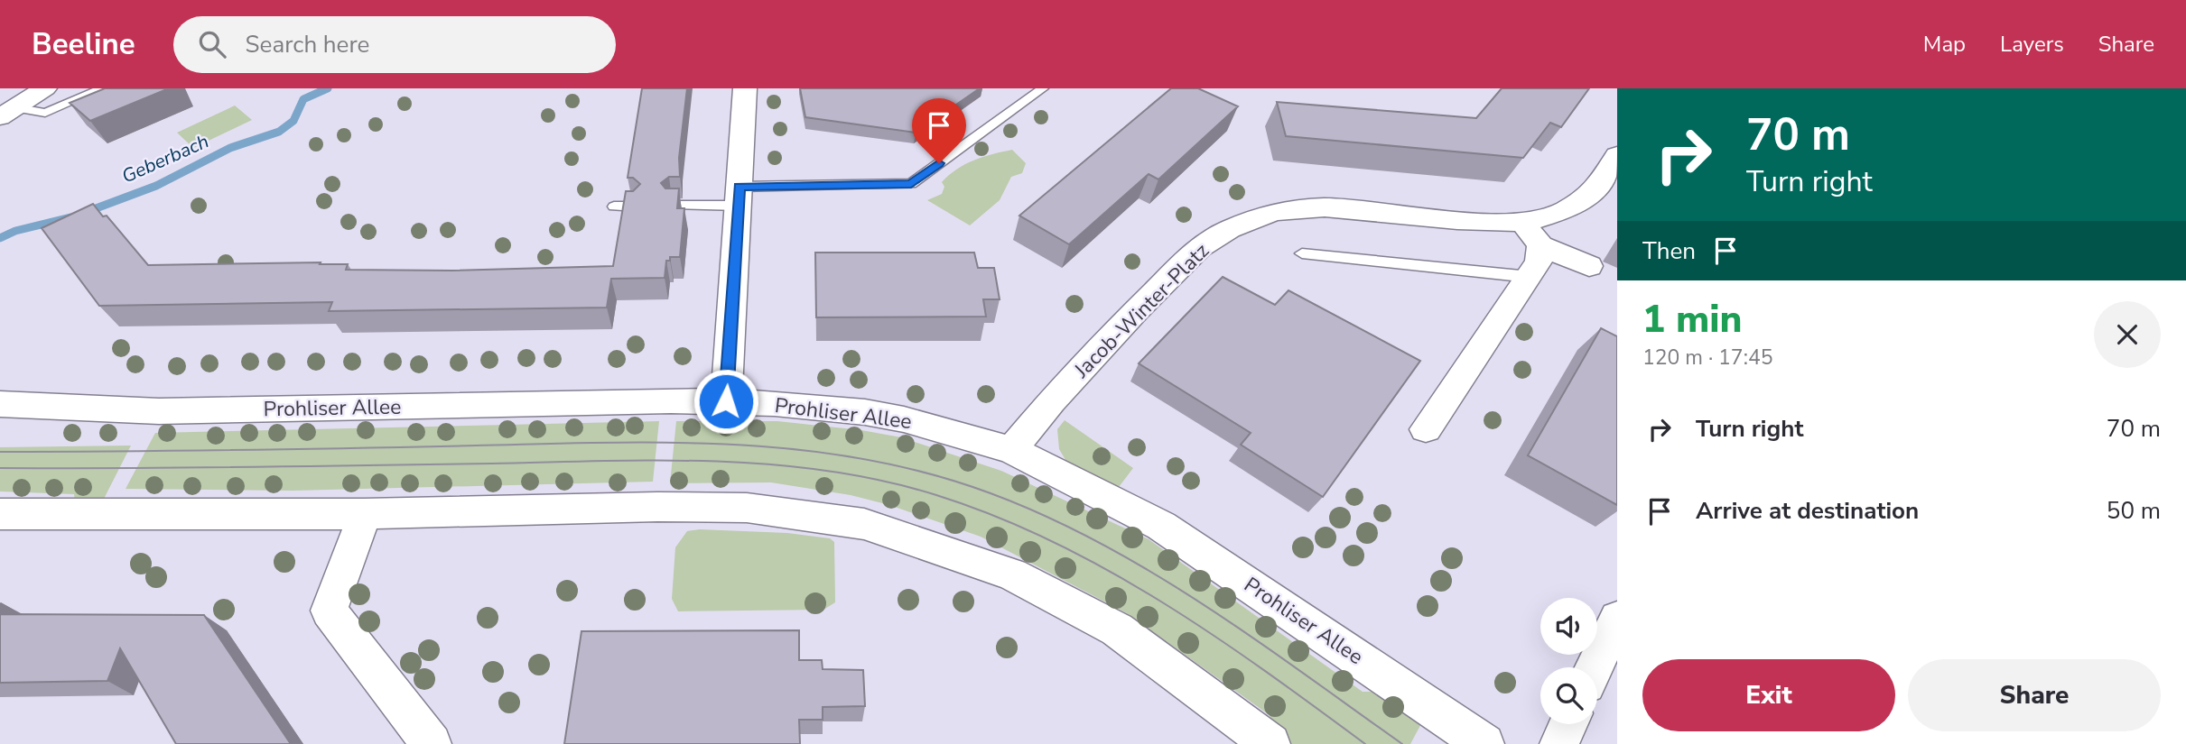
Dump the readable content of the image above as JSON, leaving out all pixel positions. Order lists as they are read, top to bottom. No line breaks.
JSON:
{"streets":{"street":["Jacob-Winter-Platz","Prohliser Allee"]},"crossings":[["Jacob-Winter-Platz","Prohliser Allee"]],"water":["Geberbach"],"page":{"header":"Beeline","search":"Search here","nav":["Map","Layers","Share"],"turn":["70 m","Turn right"],"then":"Then","heading":["1 min","120 m · 17:45"],"list":[{"name":"Turn right","value":"70 m"},{"name":"Arrive at destination","value":"50 m"}],"buttons":["Exit","Share"]}}
